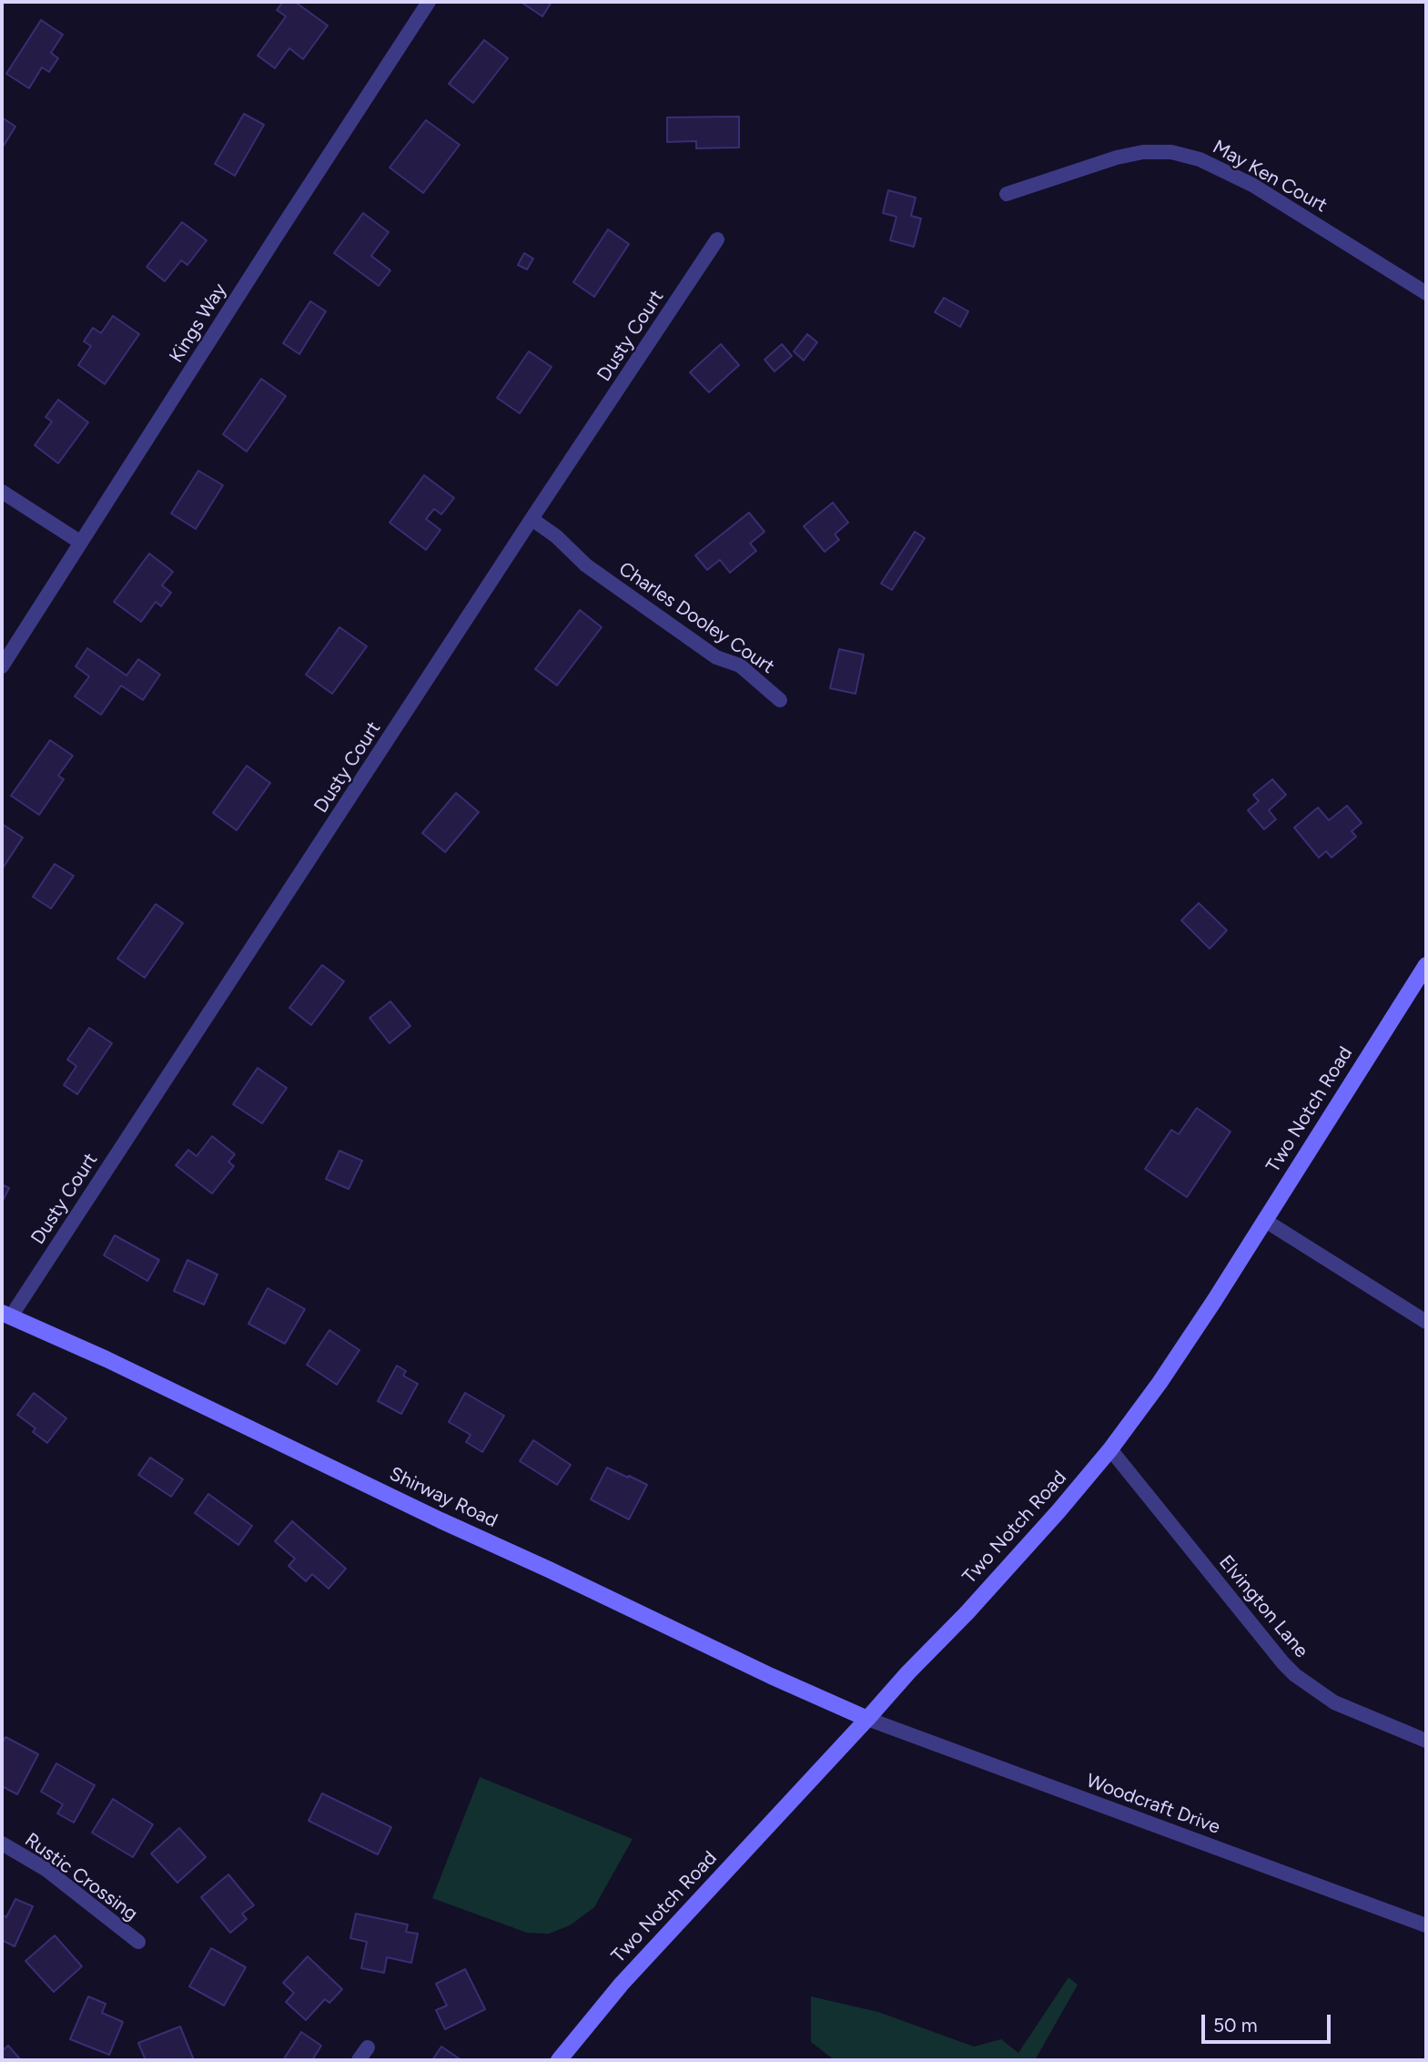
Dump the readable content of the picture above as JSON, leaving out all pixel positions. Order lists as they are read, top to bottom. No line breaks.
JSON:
{"streets":{"street":["May Ken Court","Kings Way","Dusty Court","Charles Dooley Court","Two Notch Road","Shirway Road","Elvington Lane","Woodcraft Drive","Rustic Crossing"]},"crossings":[["Dusty Court","Charles Dooley Court"],["Dusty Court","Shirway Road"],["Two Notch Road","Shirway Road"],["Two Notch Road","Elvington Lane"],["Two Notch Road","Woodcraft Drive"],["Shirway Road","Woodcraft Drive"]],"scale_bar":"50 m"}
